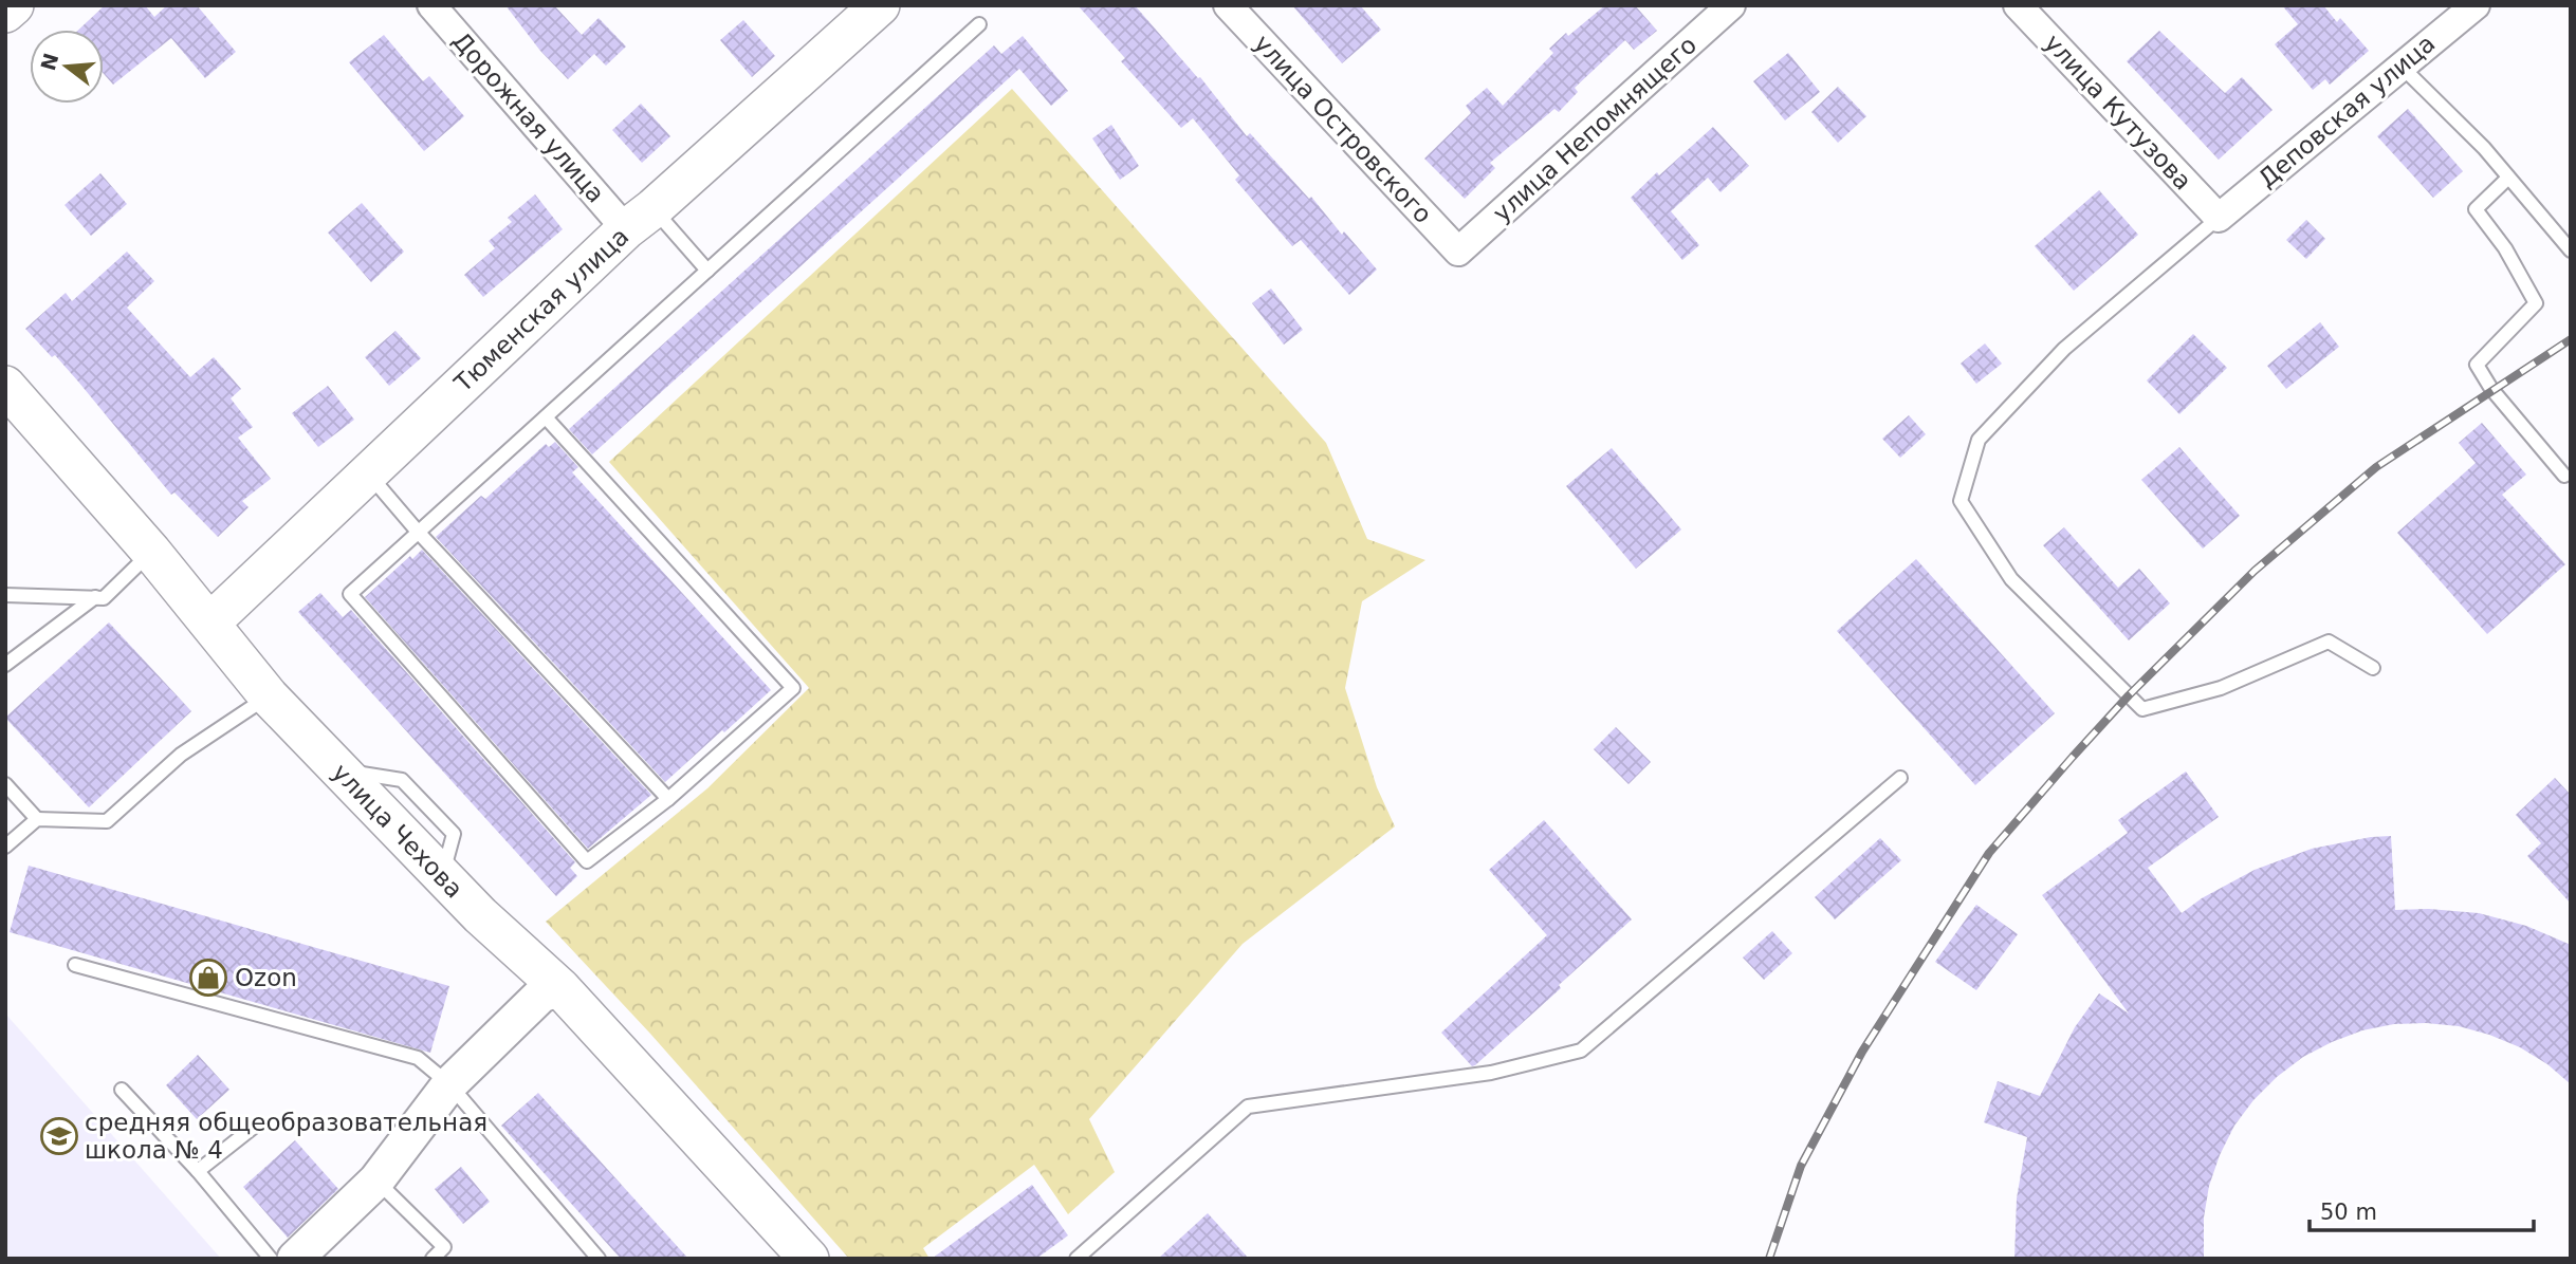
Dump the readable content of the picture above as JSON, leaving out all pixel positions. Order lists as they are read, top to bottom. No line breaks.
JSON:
{"streets":{"main road":["Тюменская улица","улица Чехова"],"street":["Деповская улица","улица Кутузова","Дорожная улица","улица Островского","улица Непомнящего"]},"crossings":[["Деповская улица","улица Кутузова"],["Дорожная улица","Тюменская улица"],["улица Островского","улица Непомнящего"],["Тюменская улица","улица Чехова"]],"places":{"shop":["Ozon"],"school or university":["средняя общеобразовательная школа № 4"]},"scale_bar":"50 m","north":"left"}
